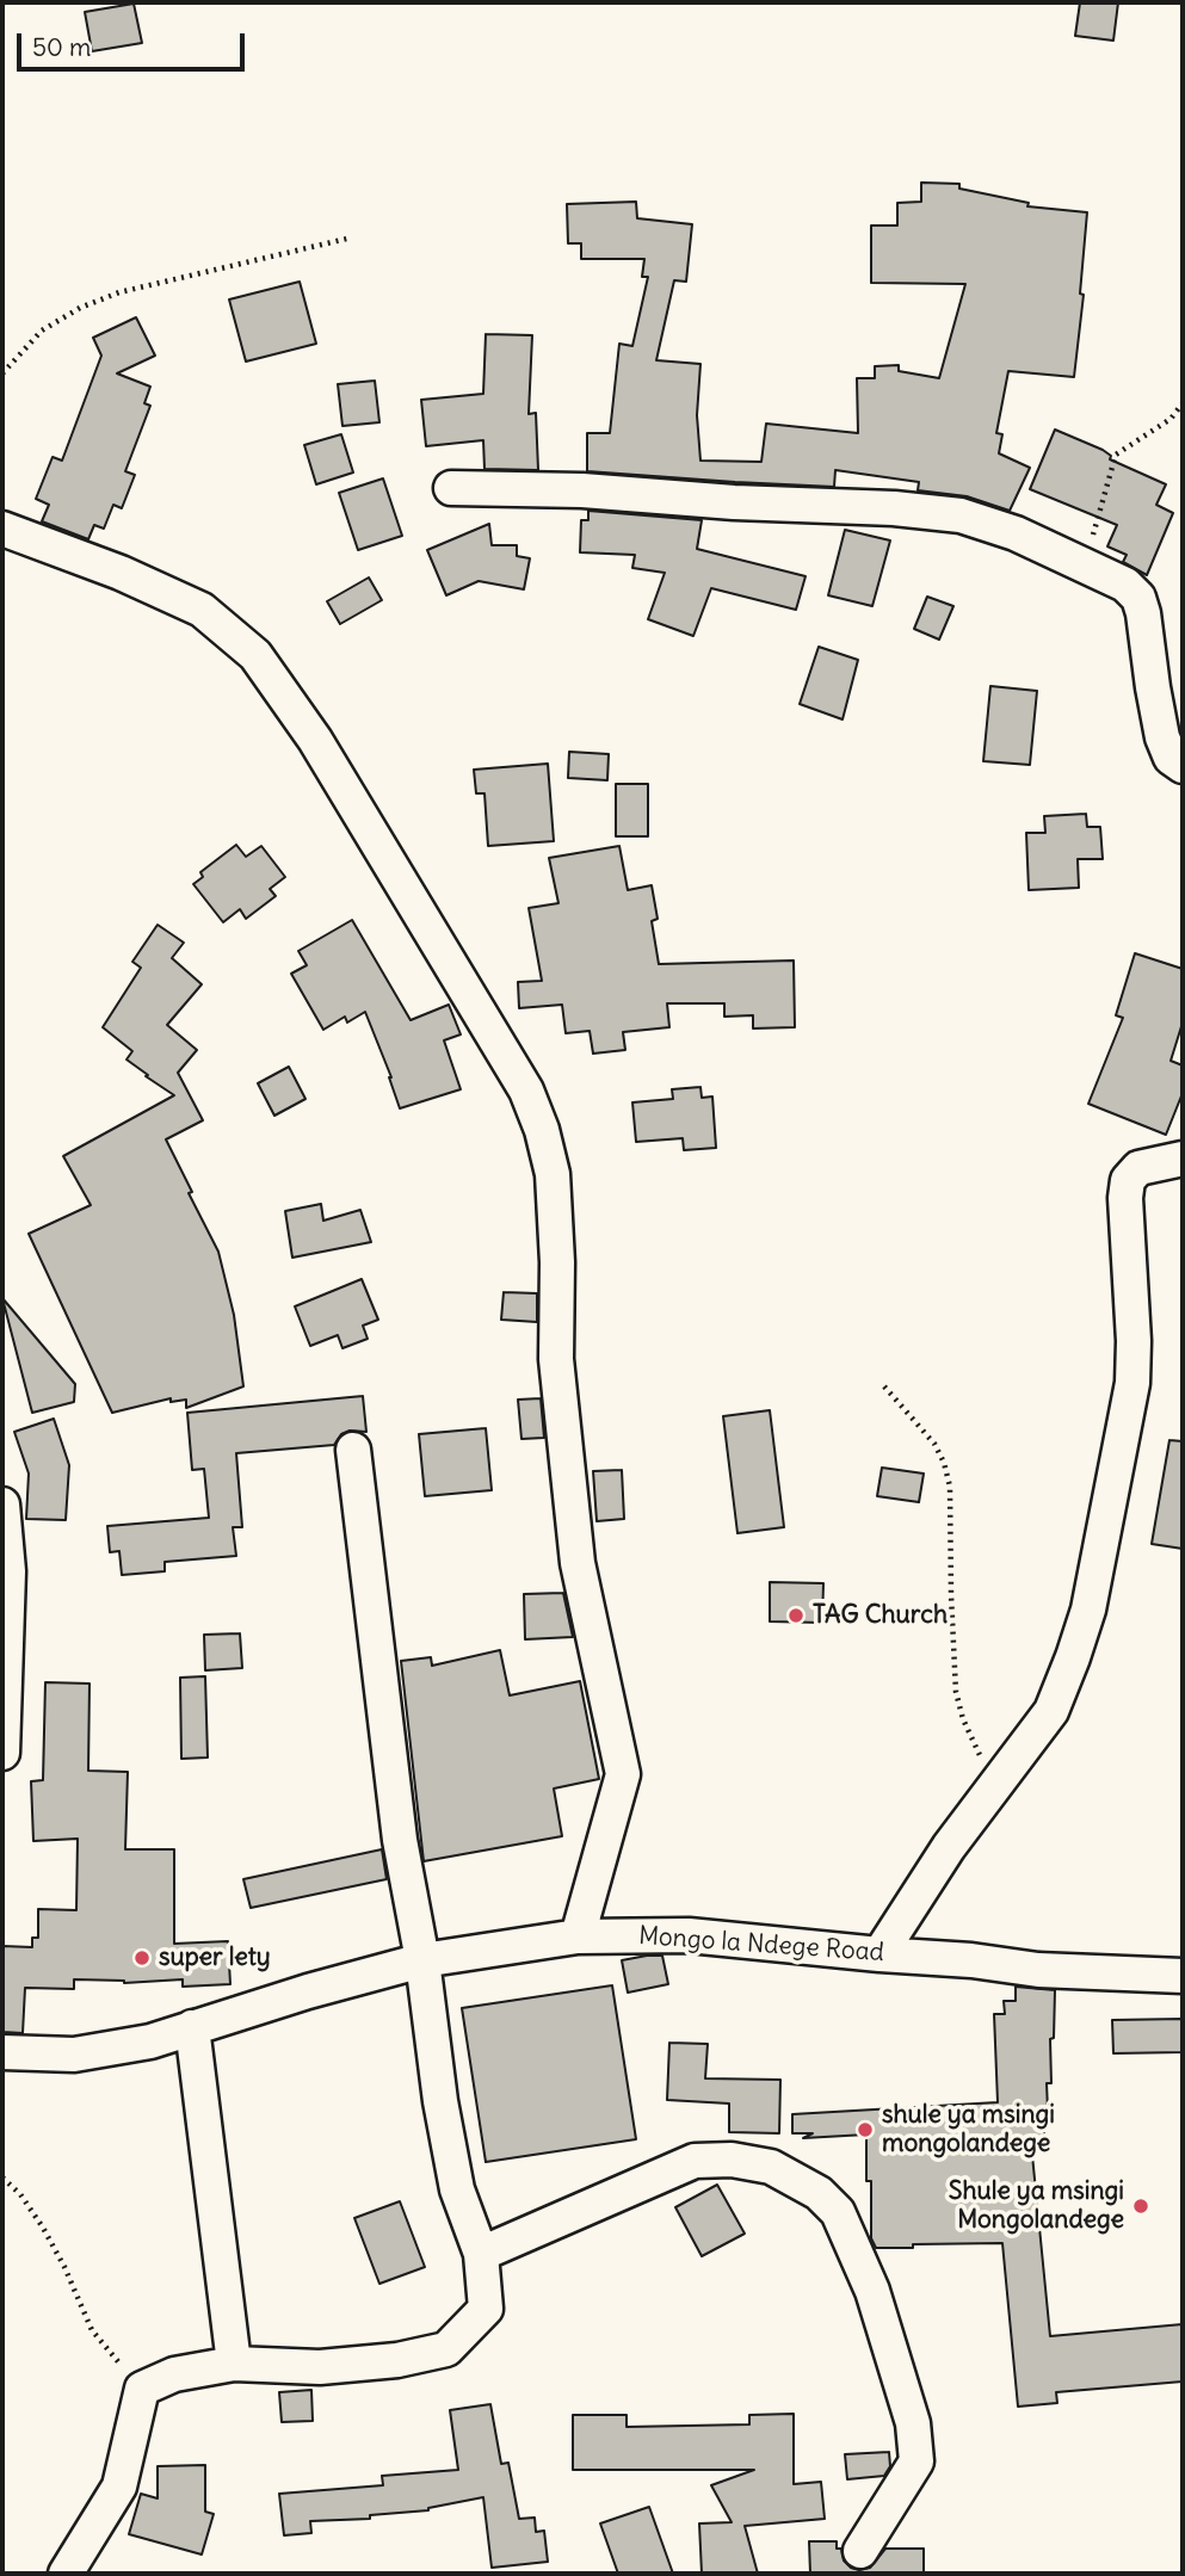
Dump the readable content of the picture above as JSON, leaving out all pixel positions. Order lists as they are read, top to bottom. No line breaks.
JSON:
{"streets":{"street":["Mongo la Ndege Road"]},"places":["TAG Church","super lety","shule ya msingi mongolandege","Shule ya msingi Mongolandege"],"scale_bar":"50 m"}
